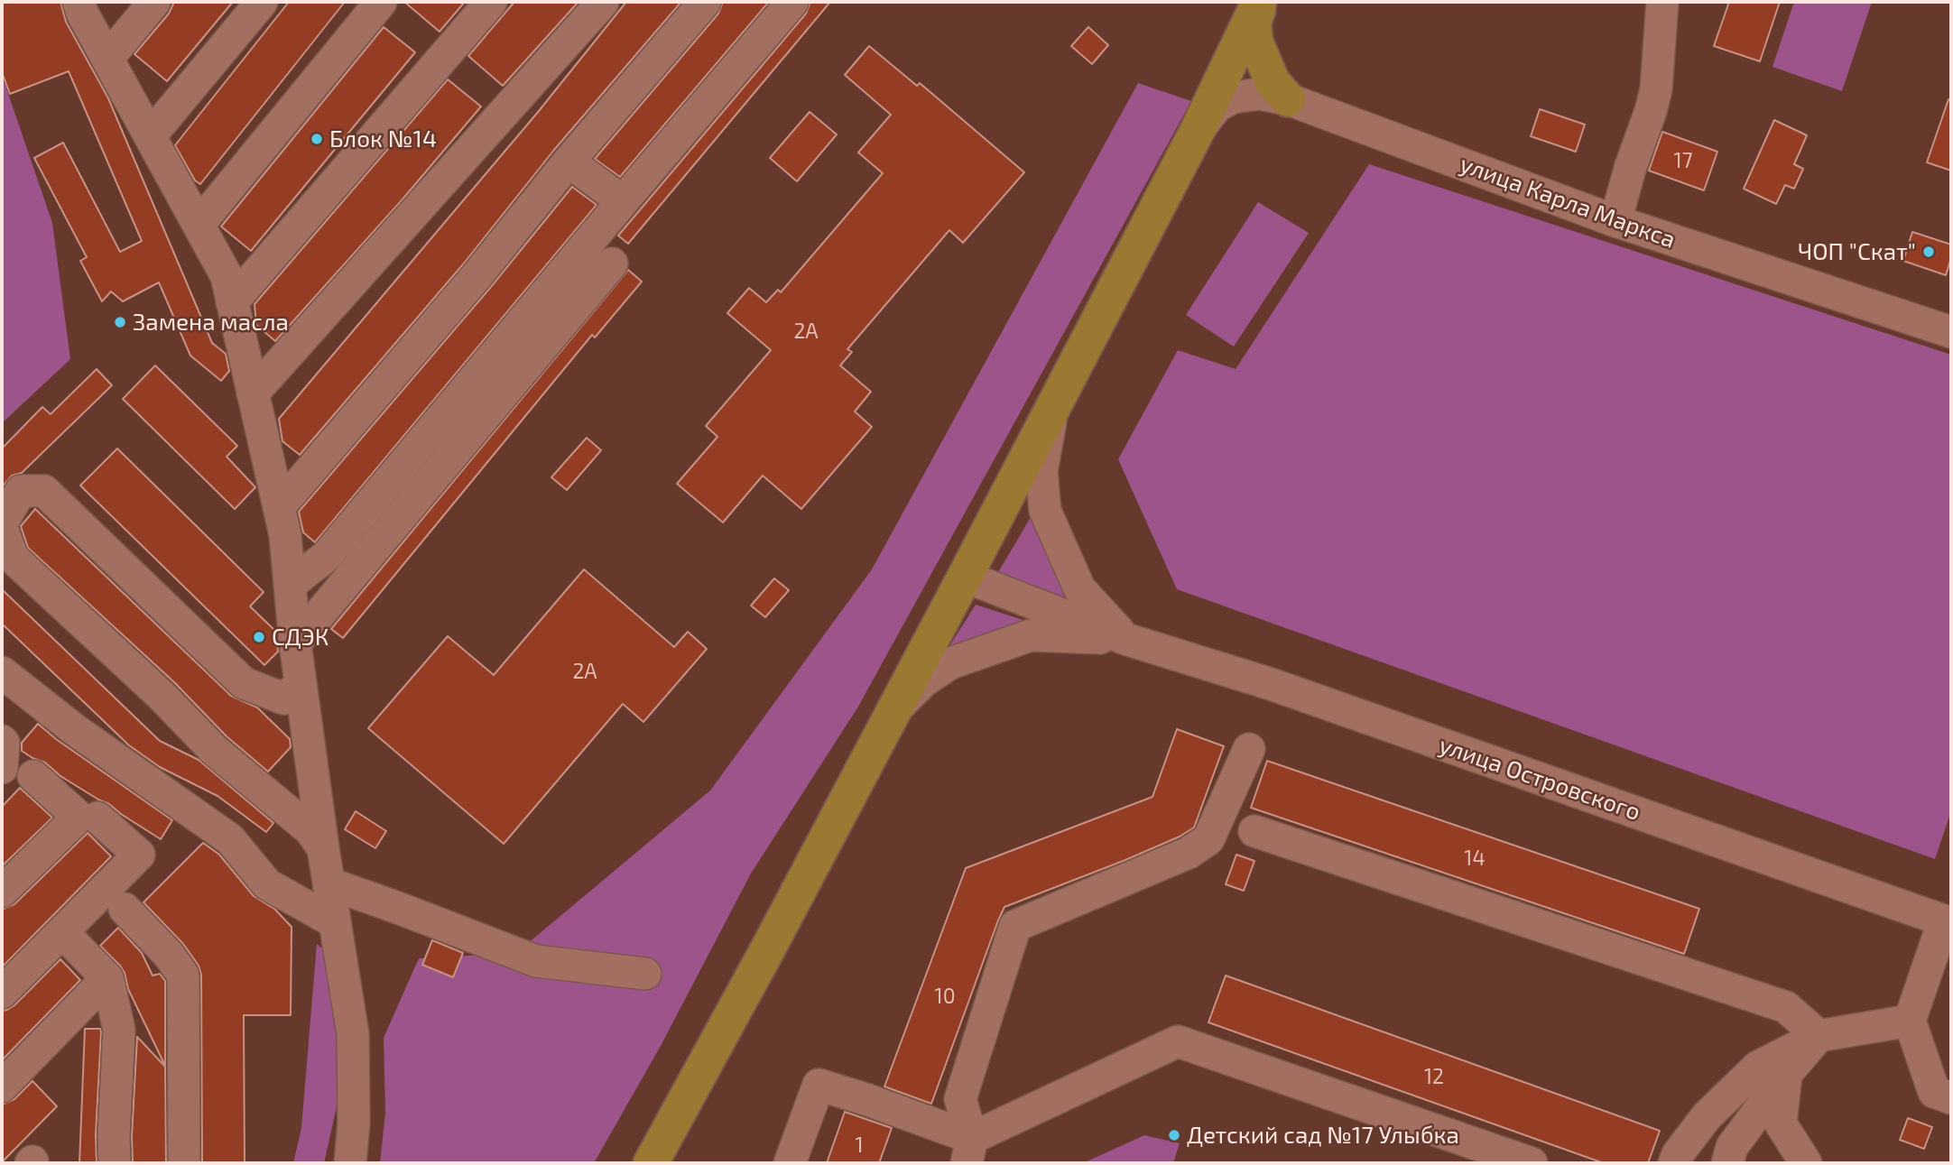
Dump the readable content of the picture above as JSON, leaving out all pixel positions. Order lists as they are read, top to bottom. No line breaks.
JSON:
{"streets":{"street":["улица Карла Маркса","улица Островского"]},"places":["Блок №14","ЧОП \"Скат\"","Замена масла","СДЭК","Детский сад №17 Улыбка"],"house_numbers":["17","2А","2А","14","10","12","1"]}
